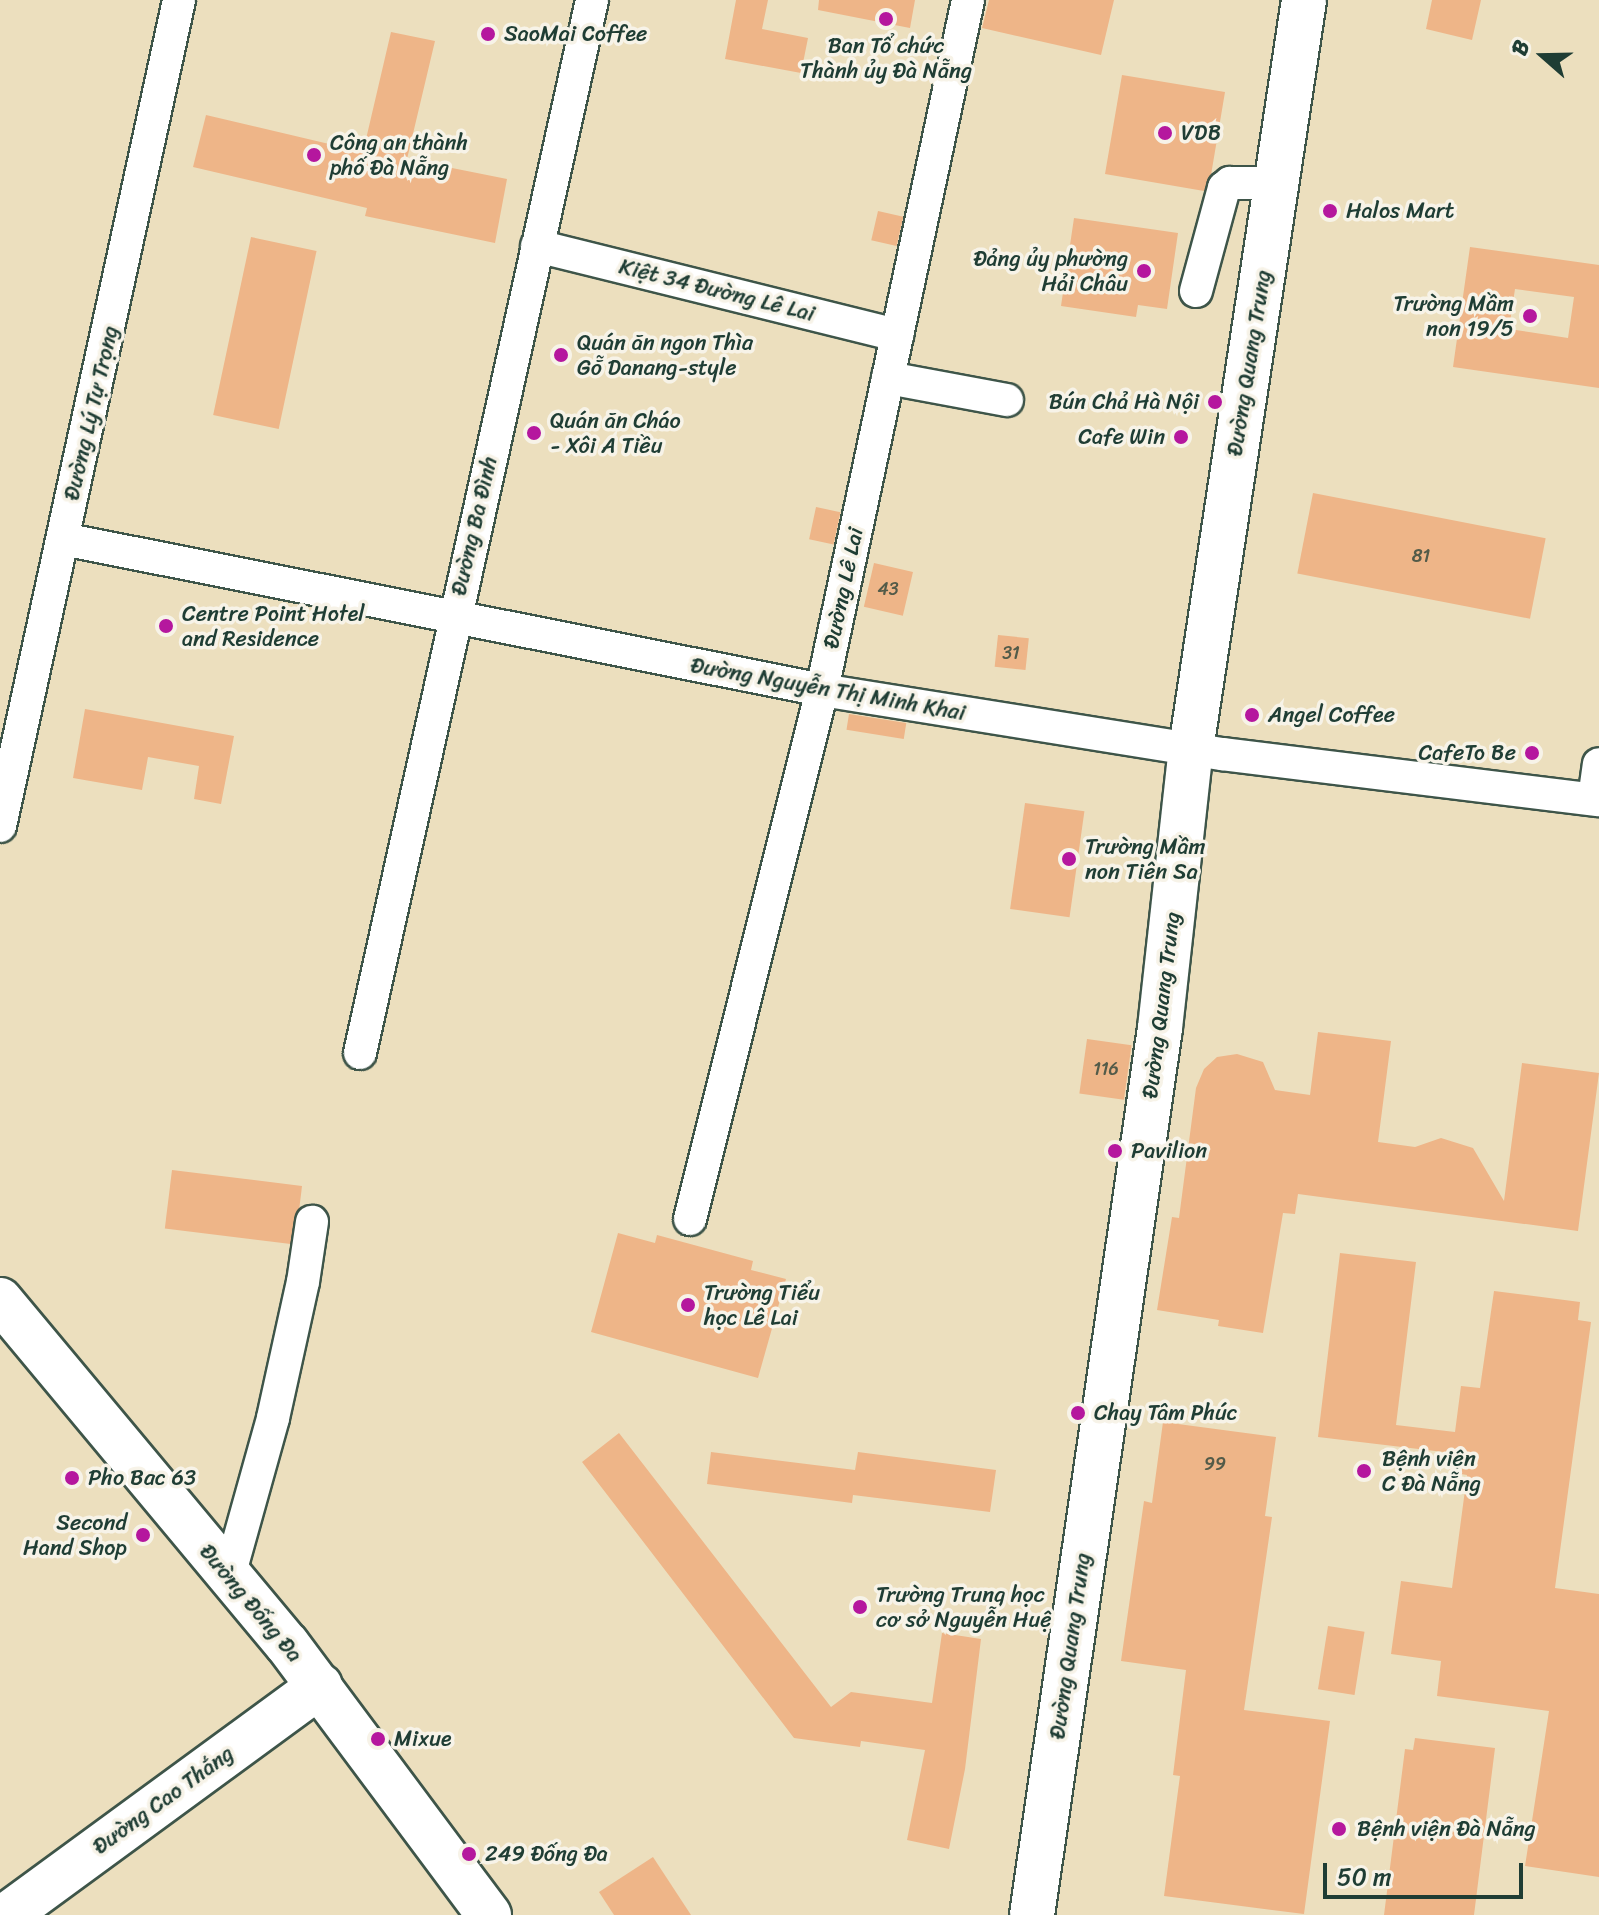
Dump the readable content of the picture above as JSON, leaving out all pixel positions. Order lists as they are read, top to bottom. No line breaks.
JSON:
{"streets":{"main road":["Đường Quang Trung","Đường Đống Đa","Đường Cao Thắng"],"street":["Kiệt 34 Đường Lê Lai","Đường Lý Tự Trọng","Đường Ba Đình","Đường Lê Lai","Đường Nguyễn Thị Minh Khai"]},"crossings":[["Kiệt 34 Đường Lê Lai","Đường Ba Đình"],["Kiệt 34 Đường Lê Lai","Đường Lê Lai"],["Đường Quang Trung","Đường Nguyễn Thị Minh Khai"],["Đường Lý Tự Trọng","Đường Nguyễn Thị Minh Khai"],["Đường Ba Đình","Đường Nguyễn Thị Minh Khai"],["Đường Lê Lai","Đường Nguyễn Thị Minh Khai"],["Đường Đống Đa","Đường Cao Thắng"]],"places":["Ban Tổ chức Thành ủy Đà Nẵng","SaoMai Coffee","VDB","Công an thành phố Đà Nẵng","Halos Mart","Đảng ủy phường Hải Châu","Trường Mầm non 19/5","Quán ăn ngon Thìa Gỗ Danang-style","Bún Chả Hà Nội","Quán ăn Cháo - Xôi A Tiều","Cafe Win","Centre Point Hotel and Residence","Angel Coffee","CafeTo Be","Trường Mầm non Tiên Sa","Pavilion","Trường Tiểu học Lê Lai","Chay Tâm Phúc","Bệnh viện C Đà Nẵng","Pho Bac 63","Second Hand Shop","Trường Trung học cơ sở Nguyễn Huệ","Mixue","Bệnh viện Đà Nẵng","249 Đống Đa"],"house_numbers":["81","43","31","116","99"],"scale_bar":"50 m","north":"left"}
